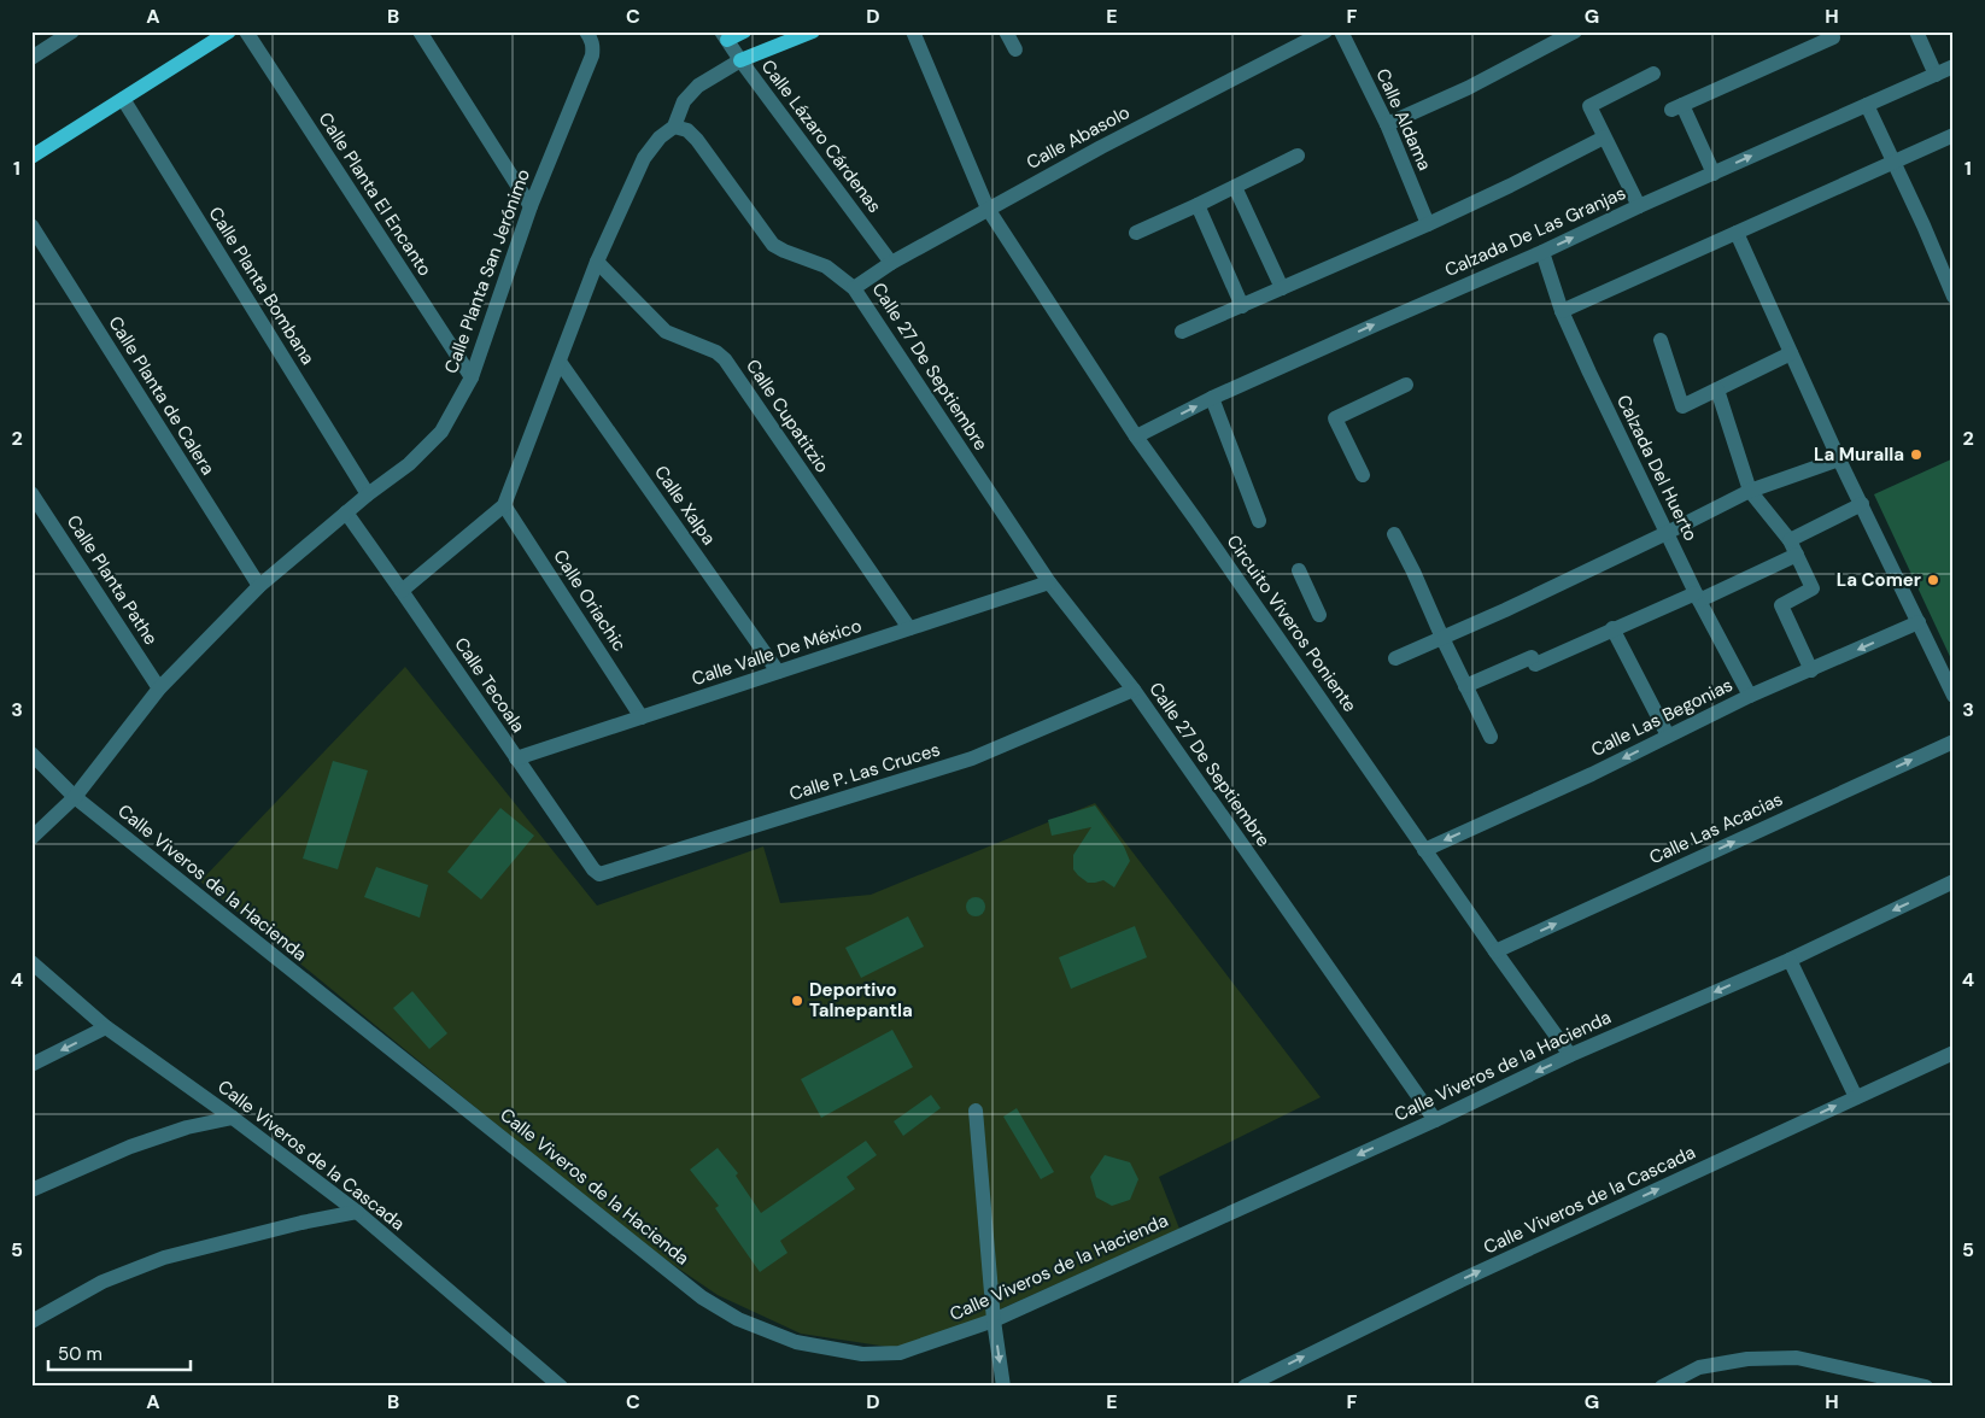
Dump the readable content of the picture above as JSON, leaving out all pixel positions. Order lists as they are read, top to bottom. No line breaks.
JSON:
{"streets":{"street":["Calle Aldama","Calle Lázaro Cárdenas","Calle Abasolo","Calle Planta El Encanto","Calzada De Las Granjas","Calle Planta San Jerónimo","Calle Planta Bombana","Calle 27 De Septiembre","Calle Planta de Calera","Calle Cupatitzio","Calzada Del Huerto","Calle Xalpa","Calle Planta Pathe","Calle Oriachic","Circuito Viveros Poniente","Calle Valle De México","Calle Tecoala","Calle Las Begonias","Calle P. Las Cruces","Calle Las Acacias","Calle Viveros de la Hacienda","Calle Viveros de la Cascada"]},"crossings":[["Calle Lázaro Cárdenas","Calle Abasolo"],["Calle Abasolo","Calle 27 De Septiembre"],["Calle Abasolo","Circuito Viveros Poniente"],["Calle Planta El Encanto","Calle Planta San Jerónimo"],["Calzada De Las Granjas","Calzada Del Huerto"],["Calzada De Las Granjas","Circuito Viveros Poniente"],["Calle Planta San Jerónimo","Calle Planta Bombana"],["Calle Planta San Jerónimo","Calle Planta de Calera"],["Calle Planta San Jerónimo","Calle Planta Pathe"],["Calle Planta San Jerónimo","Calle Tecoala"],["Calle Planta San Jerónimo","Calle Viveros de la Hacienda"],["Calle 27 De Septiembre","Calle Valle De México"],["Calle 27 De Septiembre","Calle P. Las Cruces"],["Calle 27 De Septiembre","Calle Viveros de la Hacienda"],["Calle Cupatitzio","Calle Valle De México"],["Calzada Del Huerto","Calle Las Begonias"],["Calle Xalpa","Calle Valle De México"],["Calle Oriachic","Calle Valle De México"],["Circuito Viveros Poniente","Calle Las Begonias"],["Circuito Viveros Poniente","Calle Las Acacias"],["Circuito Viveros Poniente","Calle Viveros de la Hacienda"],["Calle Valle De México","Calle Tecoala"],["Calle Tecoala","Calle P. Las Cruces"]],"one_way":["Calle Las Acacias","Calle Viveros de la Hacienda","Calle Viveros de la Cascada"],"places":["La Muralla","La Comer","Deportivo Talnepantla"],"scale_bar":"50 m","grid":{"columns":["A","B","C","D","E","F","G","H"],"rows":["1","2","3","4","5"]}}
